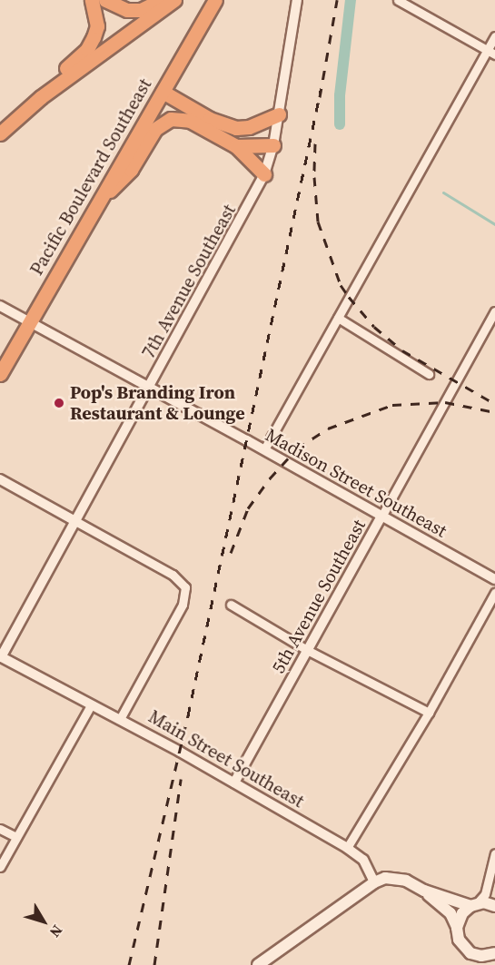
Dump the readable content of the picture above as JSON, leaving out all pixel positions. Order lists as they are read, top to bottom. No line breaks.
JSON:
{"streets":{"highway":["Pacific Boulevard Southeast"],"street":["7th Avenue Southeast","Madison Street Southeast","5th Avenue Southeast","Main Street Southeast"]},"crossings":[["Pacific Boulevard Southeast","Madison Street Southeast"],["7th Avenue Southeast","Madison Street Southeast"],["7th Avenue Southeast","Main Street Southeast"],["Madison Street Southeast","5th Avenue Southeast"],["5th Avenue Southeast","Main Street Southeast"]],"places":["Pop's Branding Iron Restaurant & Lounge"],"north":"bottom right"}
